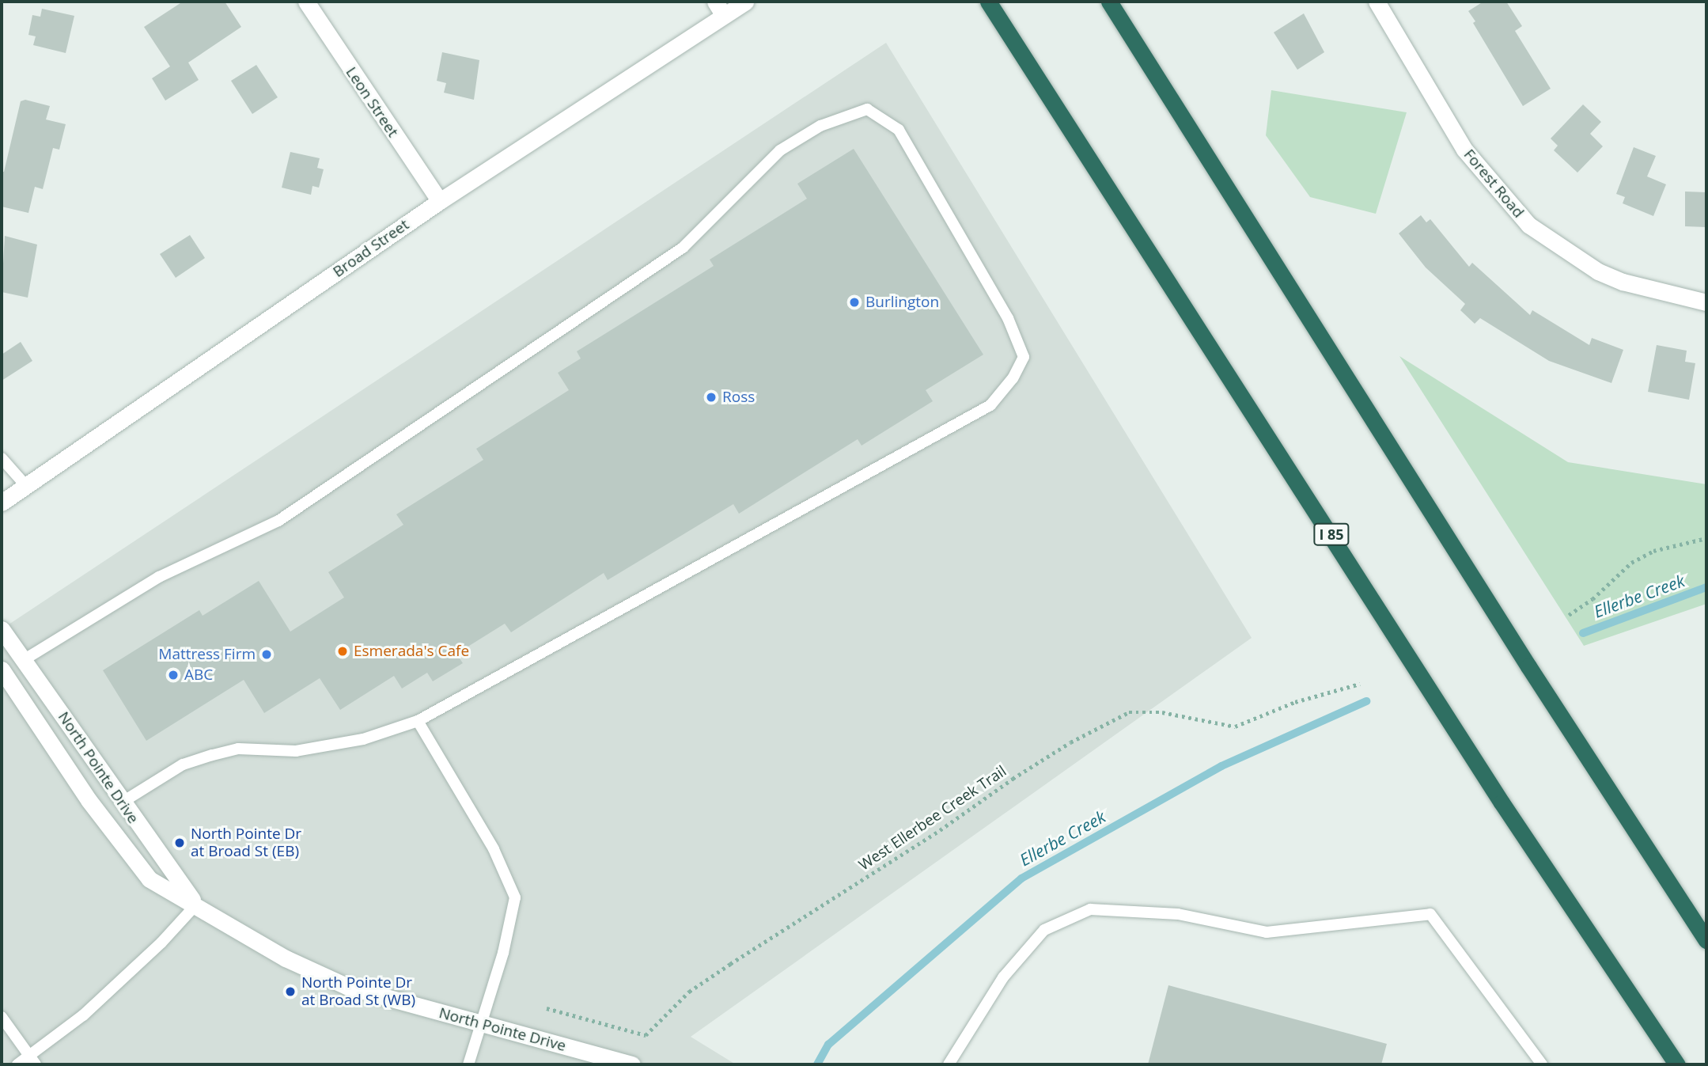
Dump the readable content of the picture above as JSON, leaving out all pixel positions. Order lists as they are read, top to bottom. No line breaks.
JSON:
{"streets":{"highway":["I 85"],"main road":["Leon Street","Forest Road","Broad Street","North Pointe Drive"],"path":["West Ellerbee Creek Trail"]},"crossings":[["Leon Street","Broad Street"]],"water":["Ellerbe Creek"],"places":["Burlington","Ross","Esmerada's Cafe","Mattress Firm","ABC","North Pointe Dr at Broad St (EB)","North Pointe Dr at Broad St (WB)"]}
